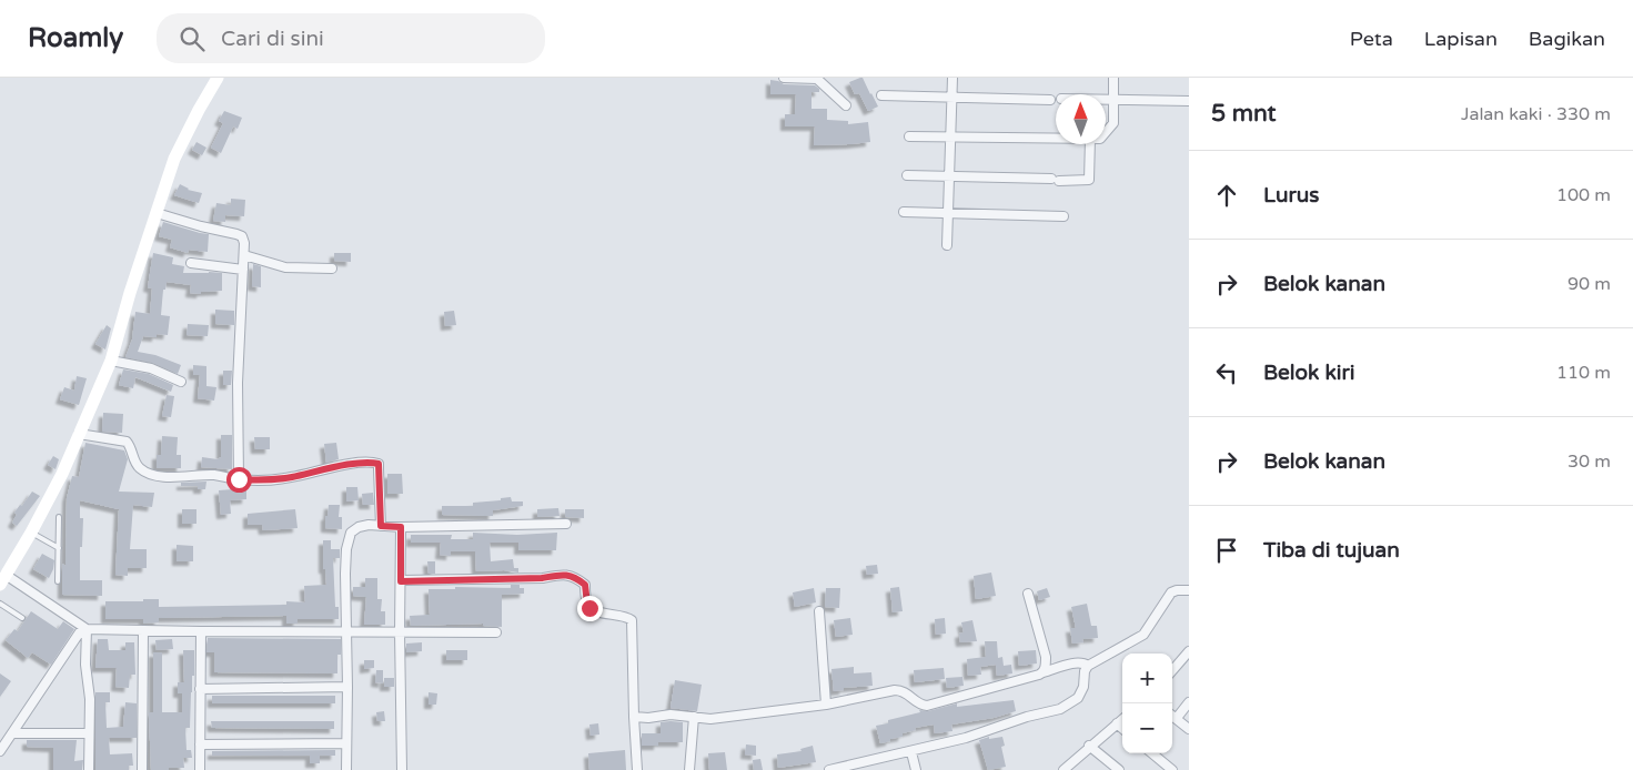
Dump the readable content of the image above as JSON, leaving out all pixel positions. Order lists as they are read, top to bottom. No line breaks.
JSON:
{"north":"top","page":{"header":"Roamly","search":"Cari di sini","nav":["Peta","Lapisan","Bagikan"],"heading":["5 mnt","Jalan kaki · 330 m"],"list":[["Lurus","100 m"],["Belok kanan","90 m"],["Belok kiri","110 m"],["Belok kanan","30 m"],"Tiba di tujuan"],"map_buttons":["+","−"]}}
